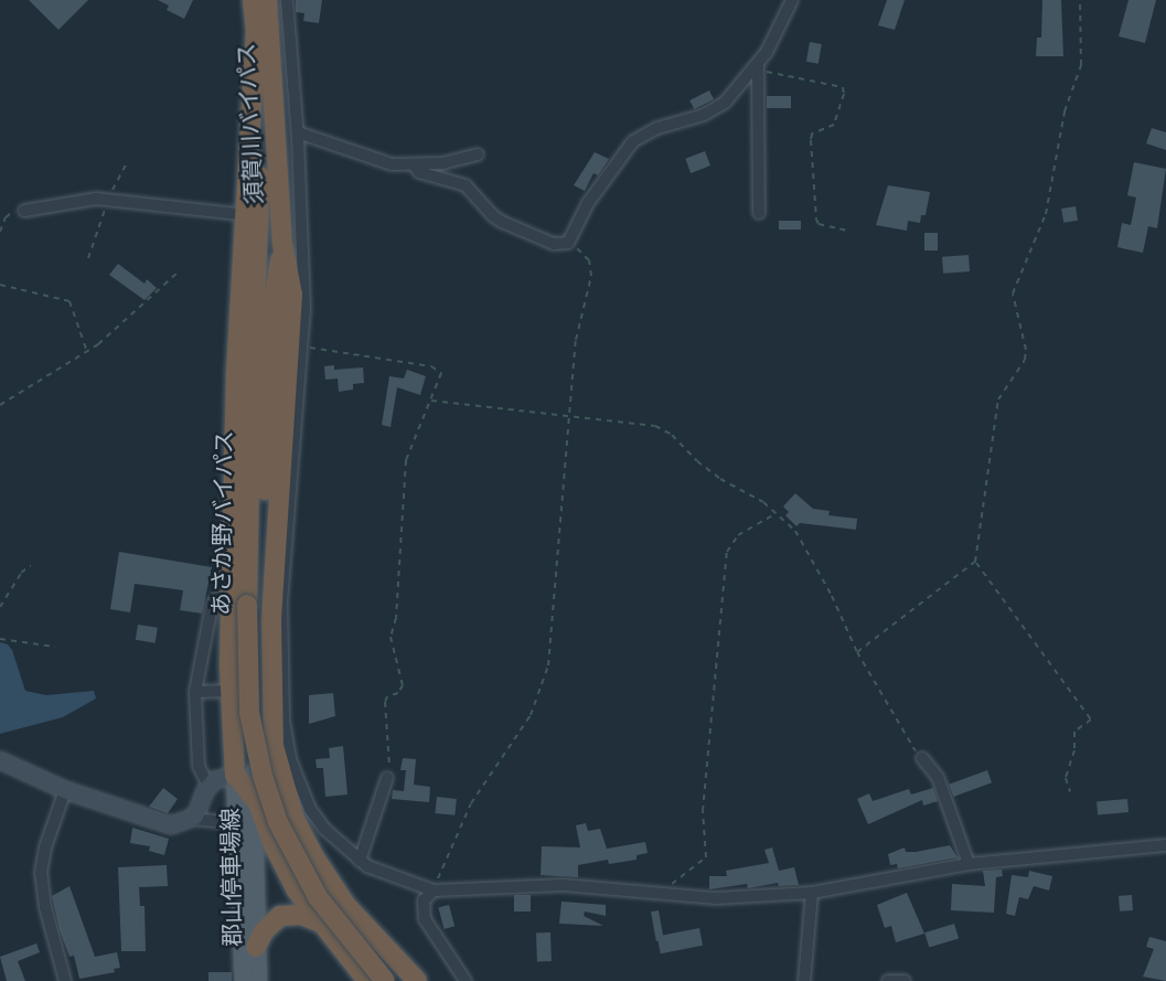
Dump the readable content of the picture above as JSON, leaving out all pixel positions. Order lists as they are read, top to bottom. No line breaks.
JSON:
{"streets":{"highway":["須賀川バイパス","あさか野バイパス"],"main road":["郡山停車場線"]},"crossings":[["須賀川バイパス","あさか野バイパス"]]}
